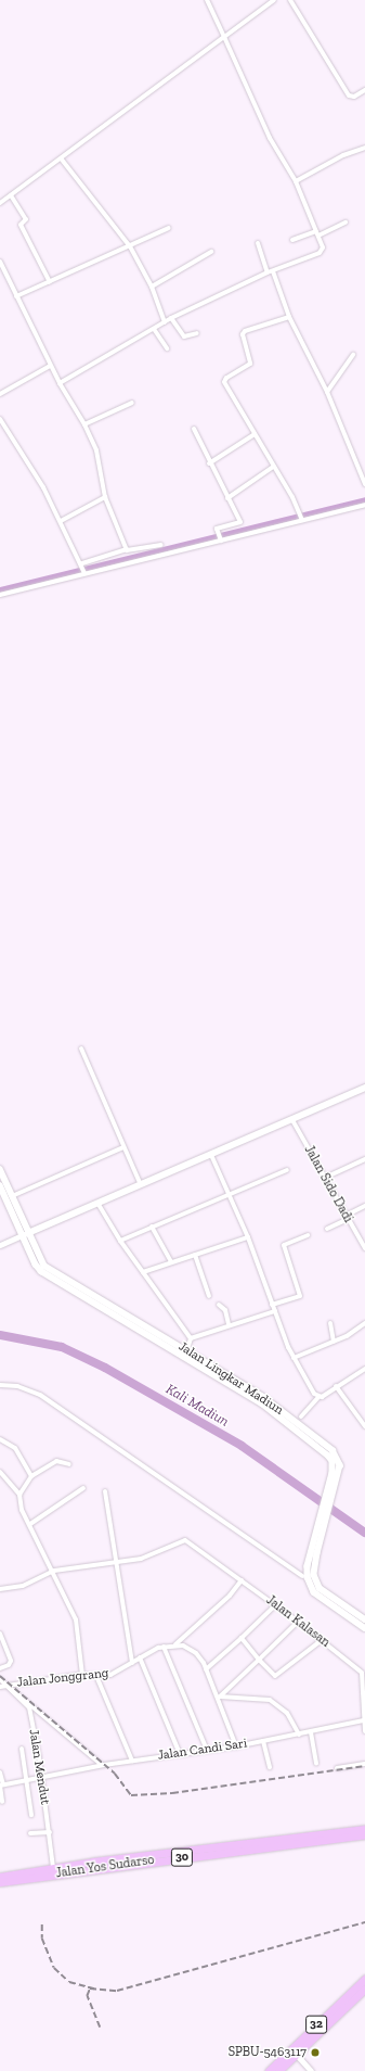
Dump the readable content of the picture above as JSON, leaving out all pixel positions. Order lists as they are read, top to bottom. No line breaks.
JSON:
{"streets":{"highway":["30","Jalan Yos Sudarso","32"],"main road":["Jalan Lingkar Madiun"],"street":["Jalan Sido Dadi","Jalan Kalasan","Jalan Jonggrang","Jalan Candi Sari","Jalan Mendut"]},"crossings":[["Jalan Kalasan","Jalan Candi Sari"],["Jalan Candi Sari","Jalan Mendut"],["Jalan Mendut","Jalan Yos Sudarso"]],"water":["Kali Madiun"],"places":["SPBU-5463117"]}
